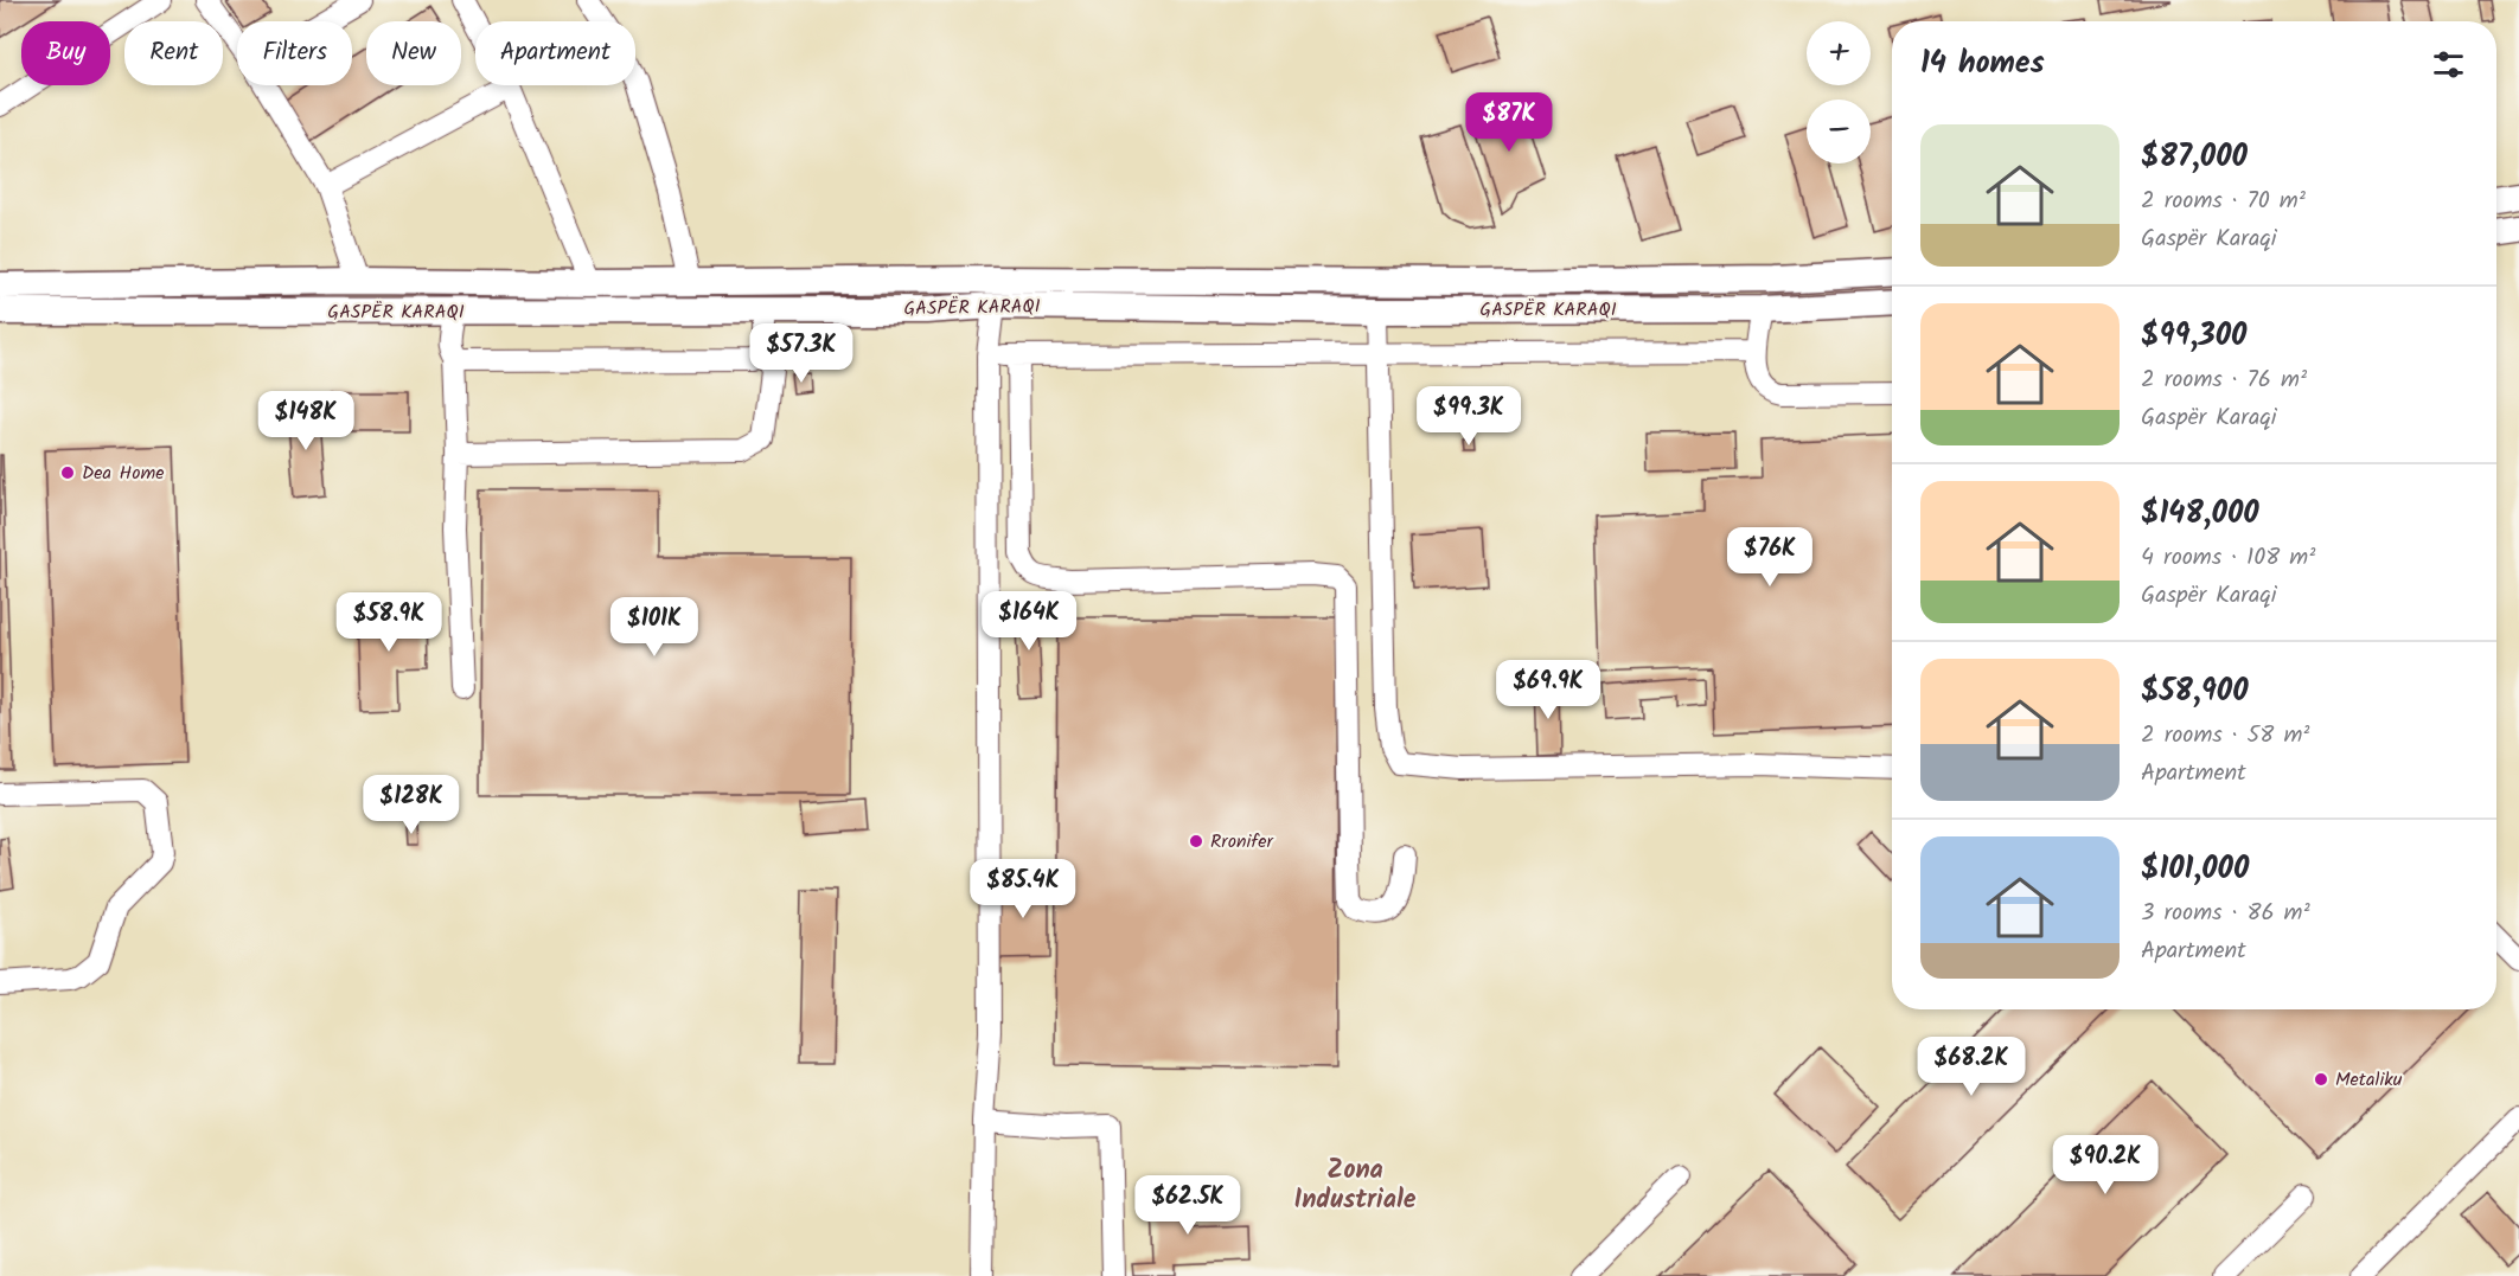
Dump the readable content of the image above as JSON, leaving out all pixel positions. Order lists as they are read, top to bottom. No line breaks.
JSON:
{"streets":{"main road":["GASPËR KARAQI"]},"districts":["Zona Industriale"],"places":["Dea Home","Rronifer","Metaliku"],"page":{"map_buttons":["+","−"],"chip":["Buy","Rent","Filters","New","Apartment"],"heading":"14 homes","price":["$87K","$57.3K","$99.3K","$148K","$76K","$164K","$58.9K","$101K","$69.9K","$128K","$85.4K","$68.2K","$90.2K","$62.5K"],"list":[{"name":"$87,000","note":"2 rooms · 70 m² · Gaspër Karaqi"},{"name":"$99,300","note":"2 rooms · 76 m² · Gaspër Karaqi"},{"name":"$148,000","note":"4 rooms · 108 m² · Gaspër Karaqi"},{"name":"$58,900","note":"2 rooms · 58 m² · Apartment"},{"name":"$101,000","note":"3 rooms · 86 m² · Apartment"}]}}
